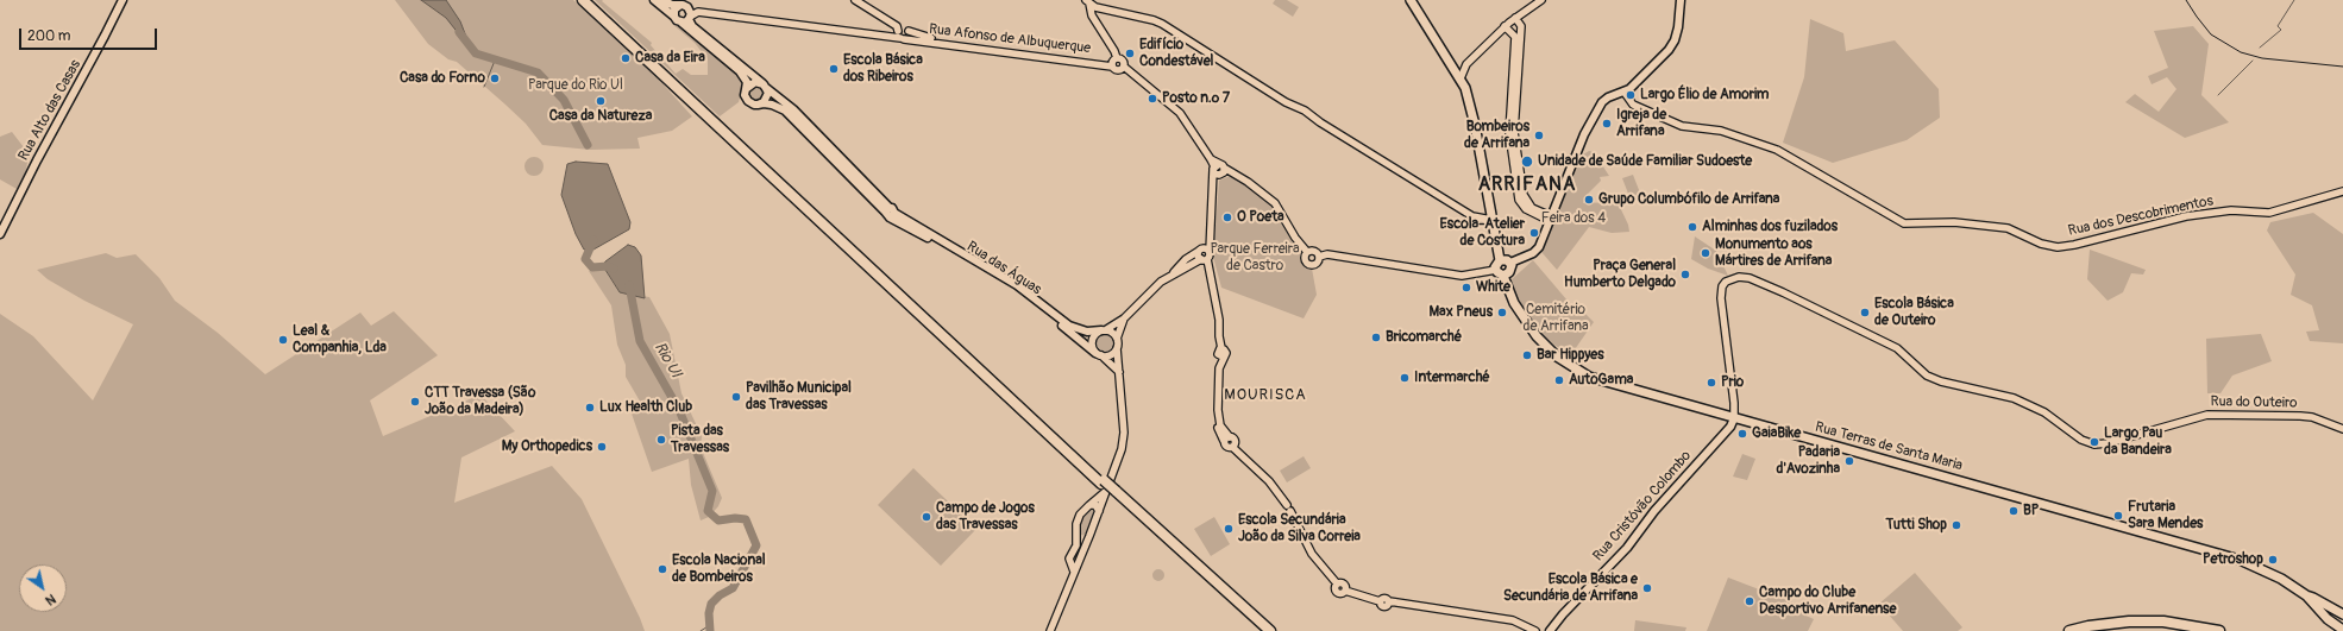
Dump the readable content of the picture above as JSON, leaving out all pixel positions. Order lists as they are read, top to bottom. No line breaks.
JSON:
{"streets":{"main road":["Rua Alto das Casas","Rua das Águas","Rua Terras de Santa Maria","Rua Cristóvão Colombo"],"street":["Rua Afonso de Albuquerque","Rua dos Descobrimentos","Rua do Outeiro"]},"crossings":[["Rua do Outeiro","Rua Terras de Santa Maria"],["Rua do Outeiro","Rua Cristóvão Colombo"],["Rua Terras de Santa Maria","Rua Cristóvão Colombo"]],"districts":["ARRIFANA","MOURISCA"],"water":["Rio Ul"],"parks":["Parque do Rio Ul","Feira dos 4","Parque Ferreira de Castro","Cemitério de Arrifana"],"places":["Edifício Condestável","Casa da Eira","Escola Básica dos Ribeiros","Casa do Forno","Largo Élio de Amorim","Posto n.º 7","Casa da Natureza","Igreja de Arrifana","Bombeiros de Arrifana","Unidade de Saúde Familiar Sudoeste","Grupo Columbófilo de Arrifana","O Poeta","Alminhas dos fuzilados","Escola-Atelier de Costura","Monumento aos Mártires de Arrifana","Praça General Humberto Delgado","White","Max Pneus","Escola Básica de Outeiro","Bricomarché","Leal & Companhia, Lda","Bar Hippyes","Intermarché","AutoGama","Prio","Pavilhão Municipal das Travessas","CTT Travessa (São João da Madeira)","Lux Health Club","GaiaBike","Pista das Travessas","Largo Pau da Bandeira","My Orthopedics","Padaria d'Avozinha","BP","Frutaria Sara Mendes","Campo de Jogos das Travessas","Tutti Shop","Escola Secundária João da Silva Correia","Petroshop","Escola Nacional de Bombeiros","Escola Básica e Secundária de Arrifana","Campo do Clube Desportivo Arrifanense"],"scale_bar":"200 m","north":"bottom right"}
